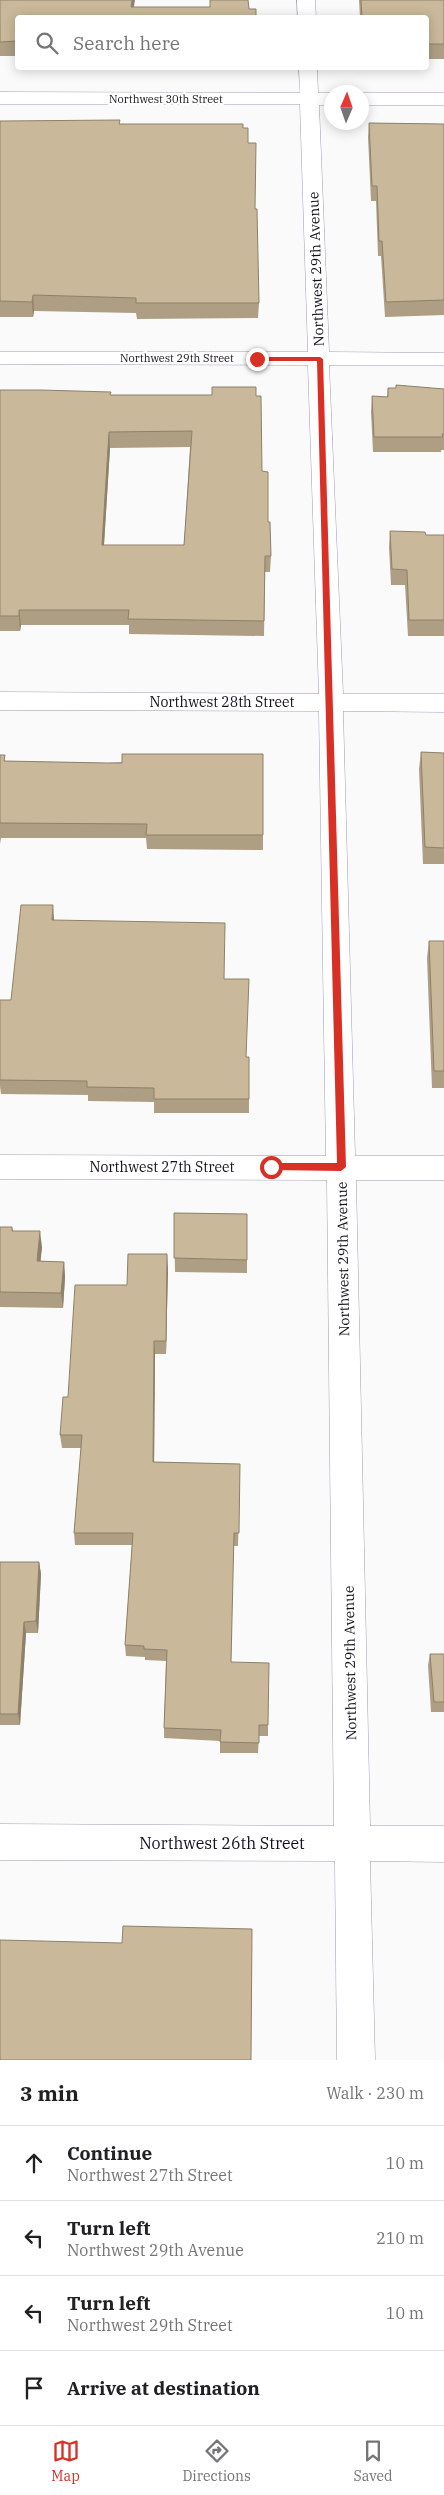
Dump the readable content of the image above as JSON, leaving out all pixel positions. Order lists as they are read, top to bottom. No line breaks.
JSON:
{"streets":{"street":["Northwest 30th Street","Northwest 29th Avenue","Northwest 29th Street","Northwest 28th Street","Northwest 27th Street","Northwest 26th Street"]},"crossings":[["Northwest 30th Street","Northwest 29th Avenue"],["Northwest 29th Avenue","Northwest 29th Street"],["Northwest 29th Avenue","Northwest 28th Street"],["Northwest 29th Avenue","Northwest 27th Street"],["Northwest 29th Avenue","Northwest 26th Street"]],"north":"top","page":{"search":"Search here","heading":["3 min","Walk · 230 m"],"list":[["Continue","Northwest 27th Street","10 m"],["Turn left","Northwest 29th Avenue","210 m"],["Turn left","Northwest 29th Street","10 m"],"Arrive at destination"],"nav":["Map","Directions","Saved"]}}
